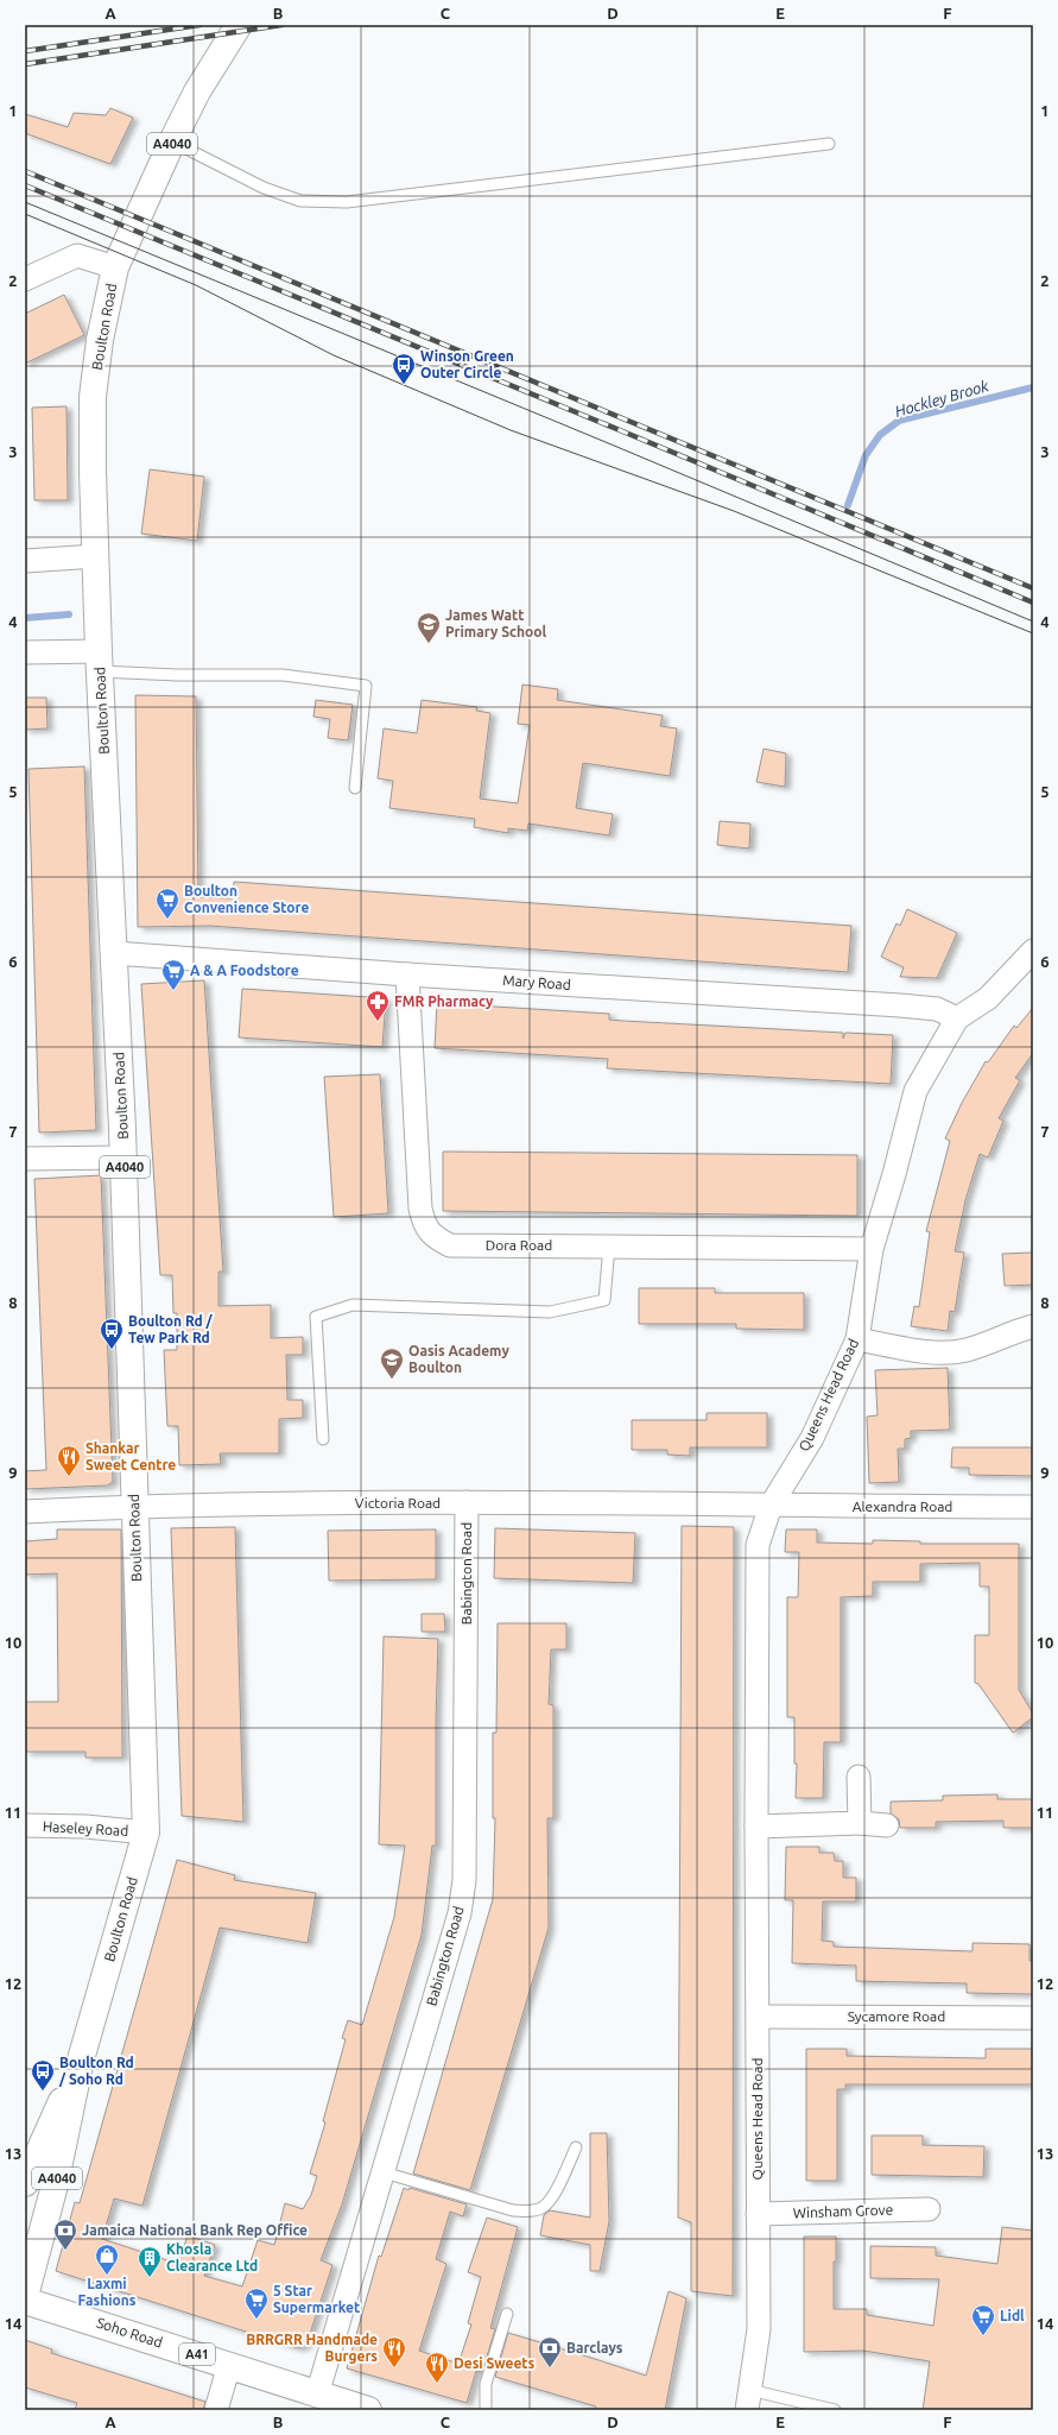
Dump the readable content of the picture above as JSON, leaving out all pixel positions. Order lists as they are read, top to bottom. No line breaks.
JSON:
{"streets":{"main road":["A4040","Boulton Road","Soho Road","A41"],"street":["Mary Road","Dora Road","Queens Head Road","Victoria Road","Alexandra Road","Babington Road","Haseley Road","Sycamore Road","Winsham Grove"]},"crossings":[["A4040","Boulton Road"],["Boulton Road","Mary Road"],["Boulton Road","Victoria Road"],["Boulton Road","Haseley Road"],["Mary Road","Dora Road"],["Mary Road","Queens Head Road"],["Dora Road","Queens Head Road"],["Queens Head Road","Victoria Road"],["Queens Head Road","Alexandra Road"],["Queens Head Road","Sycamore Road"],["Queens Head Road","Winsham Grove"],["Victoria Road","Alexandra Road"],["Victoria Road","Babington Road"],["Babington Road","Soho Road"]],"water":["Hockley Brook"],"places":{"bus stop":["Winson Green Outer Circle","Boulton Rd / Tew Park Rd","Boulton Rd / Soho Rd"],"school or university":["James Watt Primary School","Oasis Academy Boulton"],"supermarket":["Boulton Convenience Store","A & A Foodstore","5 Star Supermarket","Lidl"],"pharmacy":["FMR Pharmacy"],"restaurant":["Shankar Sweet Centre","BRRGRR Handmade Burgers","Desi Sweets"],"bank":["Jamaica National Bank Rep Office","Barclays"],"shop":["Laxmi Fashions"],"building":["Khosla Clearance Ltd"]},"grid":{"columns":["A","B","C","D","E","F"],"rows":["1","2","3","4","5","6","7","8","9","10","11","12","13","14"]}}
